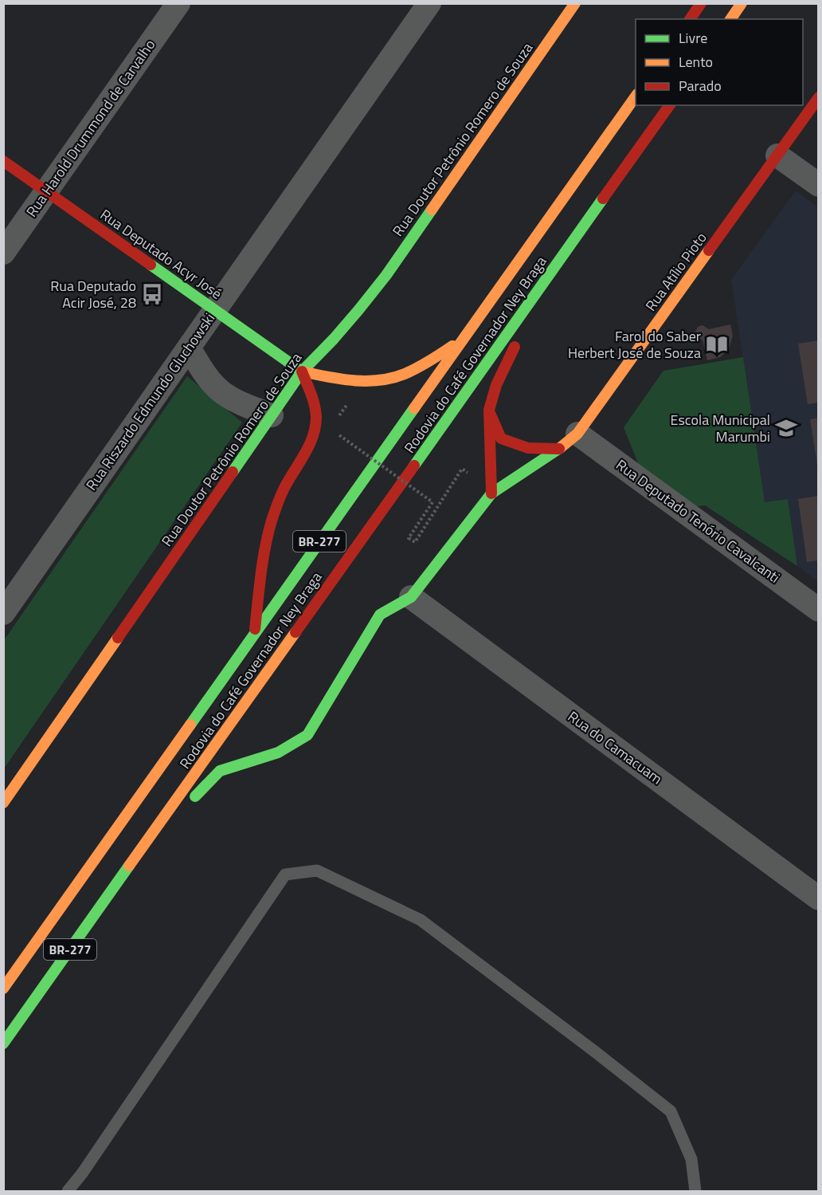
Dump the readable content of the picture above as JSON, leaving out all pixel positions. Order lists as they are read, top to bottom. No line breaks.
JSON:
{"streets":{"main road":["Rua Doutor Petrônio Romero de Souza","Rua Deputado Acyr José","Rua Atílio Pioto","Rodovia do Café Governador Ney Braga","BR-277"],"street":["Rua Harold Drummond de Carvalho","Rua Riszardo Edmundo Gluchowski","Rua Deputado Tenório Cavalcanti","Rua do Camacuam"]},"crossings":[["Rua Harold Drummond de Carvalho","Rua Deputado Acyr José"],["Rua Doutor Petrônio Romero de Souza","Rua Deputado Acyr José"],["Rua Deputado Acyr José","Rua Riszardo Edmundo Gluchowski"],["Rua Atílio Pioto","Rua Deputado Tenório Cavalcanti"],["Rua Atílio Pioto","Rua do Camacuam"]],"places":{"bus stop":["Rua Deputado Acir José, 28"],"library":["Farol do Saber Herbert José de Souza"],"school or university":["Escola Municipal Marumbi"]},"legend":["Livre","Lento","Parado"]}
